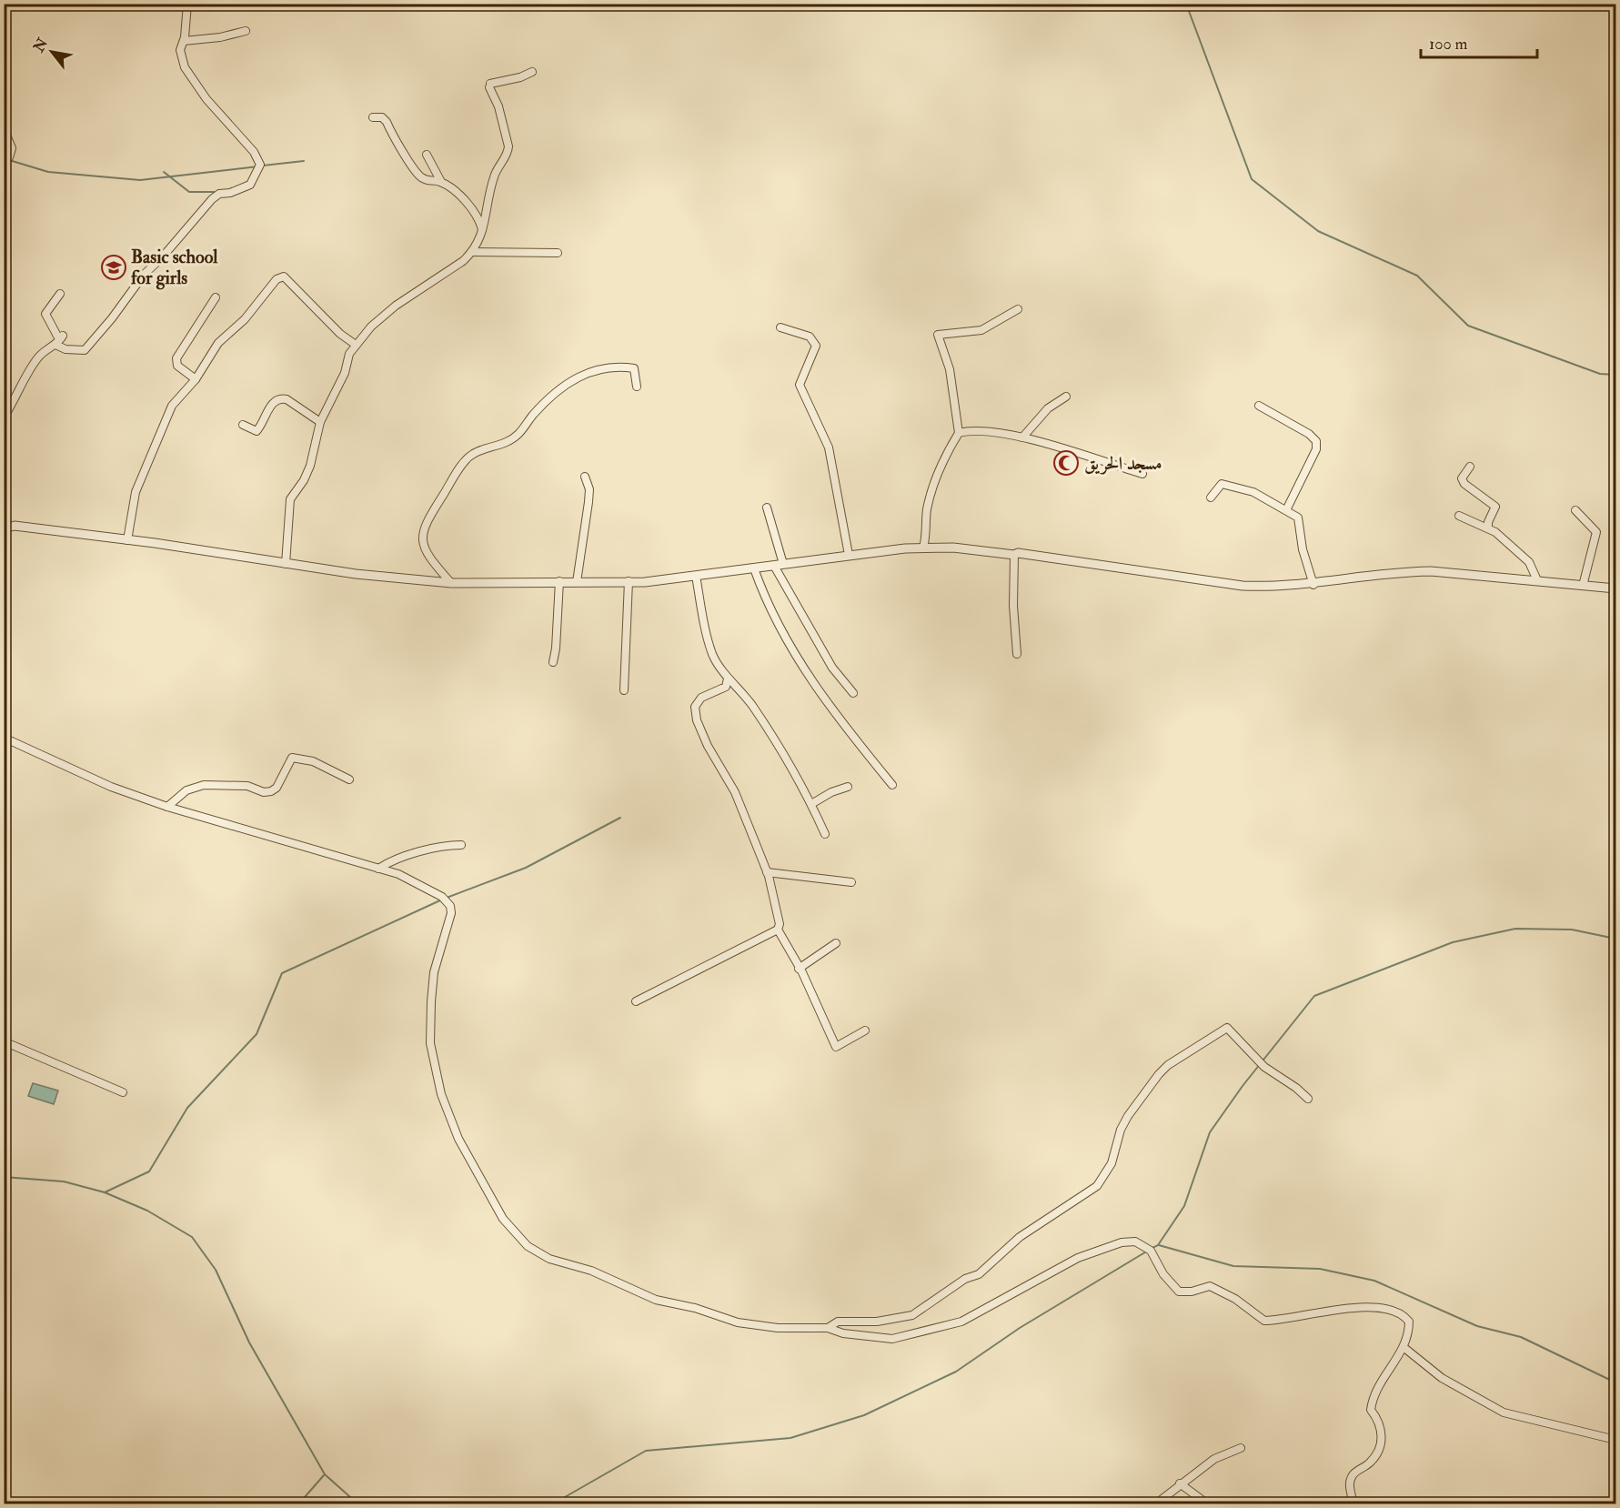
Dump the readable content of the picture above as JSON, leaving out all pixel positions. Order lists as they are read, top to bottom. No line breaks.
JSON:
{"places":{"school or university":["Basic school for girls"],"mosque":["مسجد الحريق"]},"scale_bar":"100 m","north":"top left"}
